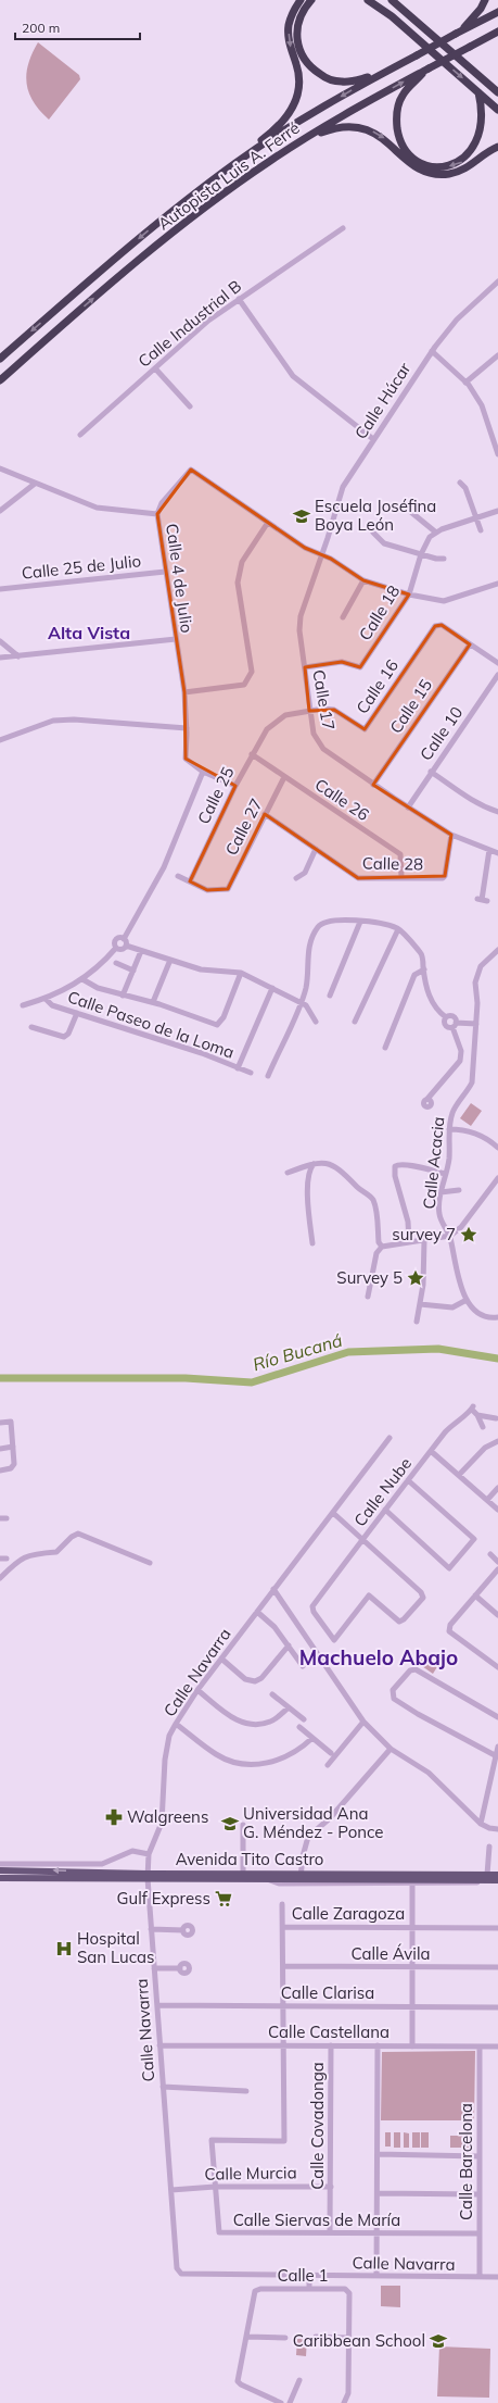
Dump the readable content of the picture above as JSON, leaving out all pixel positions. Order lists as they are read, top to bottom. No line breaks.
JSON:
{"streets":{"highway":["Autopista Luis A. Ferré"],"main road":["Avenida Tito Castro"],"street":["Calle Industrial B","Calle Húcar","Calle 25 de Julio","Calle 4 de Julio","Calle 18","Calle 16","Calle 17","Calle 15","Calle 10","Calle 25","Calle 26","Calle 27","Calle 28","Calle Paseo de la Loma","Calle Acacia","Calle Nube","Calle Navarra","Calle Zaragoza","Calle Ávila","Calle Clarisa","Calle Castellana","Calle Covadonga","Calle Barcelona","Calle Murcia","Calle Siervas de María","Calle 1"]},"crossings":[["Calle Húcar","Calle 4 de Julio"],["Calle Húcar","Calle 17"],["Calle 25 de Julio","Calle 4 de Julio"],["Calle 4 de Julio","Calle 18"],["Calle 4 de Julio","Calle 17"],["Calle 18","Calle 17"],["Calle 16","Calle 17"],["Calle 16","Calle 15"],["Calle 16","Calle 25"],["Calle 17","Calle 15"],["Calle 17","Calle 10"],["Calle 17","Calle 25"],["Calle 17","Calle 28"],["Calle 25","Calle 26"],["Calle 25","Calle 27"],["Calle 26","Calle 27"],["Calle 26","Calle 28"],["Calle 27","Calle 28"],["Calle Navarra","Avenida Tito Castro"],["Calle Navarra","Calle Clarisa"],["Calle Navarra","Calle Castellana"],["Calle Navarra","Calle Barcelona"],["Calle Navarra","Calle Murcia"],["Calle Zaragoza","Calle Ávila"],["Calle Zaragoza","Calle Clarisa"],["Calle Zaragoza","Calle Castellana"],["Calle Zaragoza","Calle Siervas de María"],["Calle Ávila","Calle Siervas de María"],["Calle Clarisa","Calle Siervas de María"],["Calle Castellana","Calle Covadonga"],["Calle Castellana","Calle Barcelona"],["Calle Castellana","Calle Siervas de María"],["Calle Covadonga","Calle Murcia"],["Calle Covadonga","Calle Siervas de María"],["Calle Barcelona","Calle Siervas de María"],["Calle Murcia","Calle Siervas de María"]],"districts":["Alta Vista","Machuelo Abajo"],"water":["Río Bucaná"],"places":{"school or university":["Escuela Joséfina Boya León","Universidad Ana G. Méndez - Ponce","Caribbean School"],"place":["survey 7","Survey 5"],"pharmacy":["Walgreens"],"supermarket":["Gulf Express"],"hospital":["Hospital San Lucas"]},"scale_bar":"200 m"}
